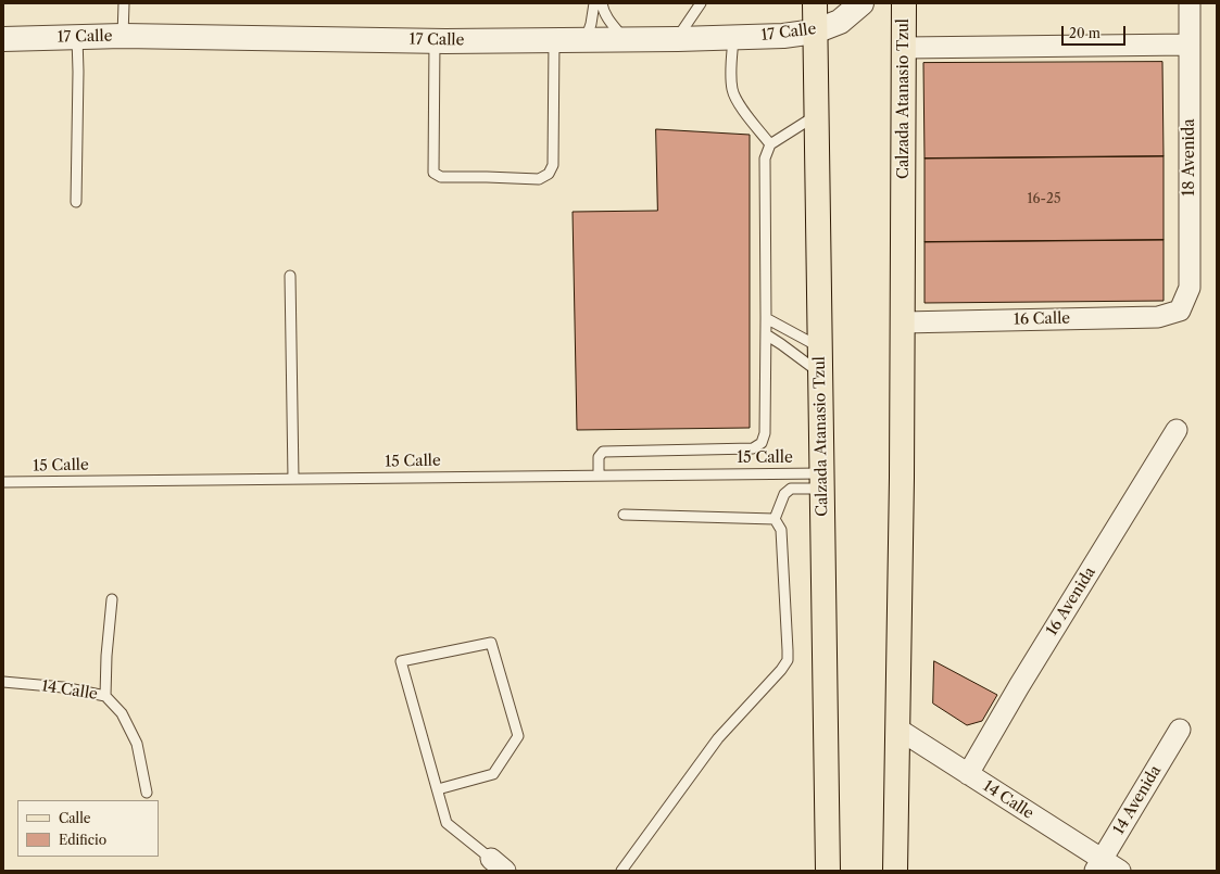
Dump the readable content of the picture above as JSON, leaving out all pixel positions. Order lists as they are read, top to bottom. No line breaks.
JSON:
{"streets":{"main road":["Calzada Atanasio Tzul"],"street":["17 Calle","18 Avenida","16 Calle","16 Avenida","14 Calle","14 Avenida"],"lane":["15 Calle"]},"crossings":[["17 Calle","Calzada Atanasio Tzul"],["Calzada Atanasio Tzul","16 Calle"],["Calzada Atanasio Tzul","15 Calle"],["Calzada Atanasio Tzul","14 Calle"],["18 Avenida","16 Calle"],["16 Avenida","14 Calle"],["14 Calle","14 Avenida"]],"house_numbers":["16-25"],"legend":["Calle","Edificio"],"scale_bar":"20 m"}
